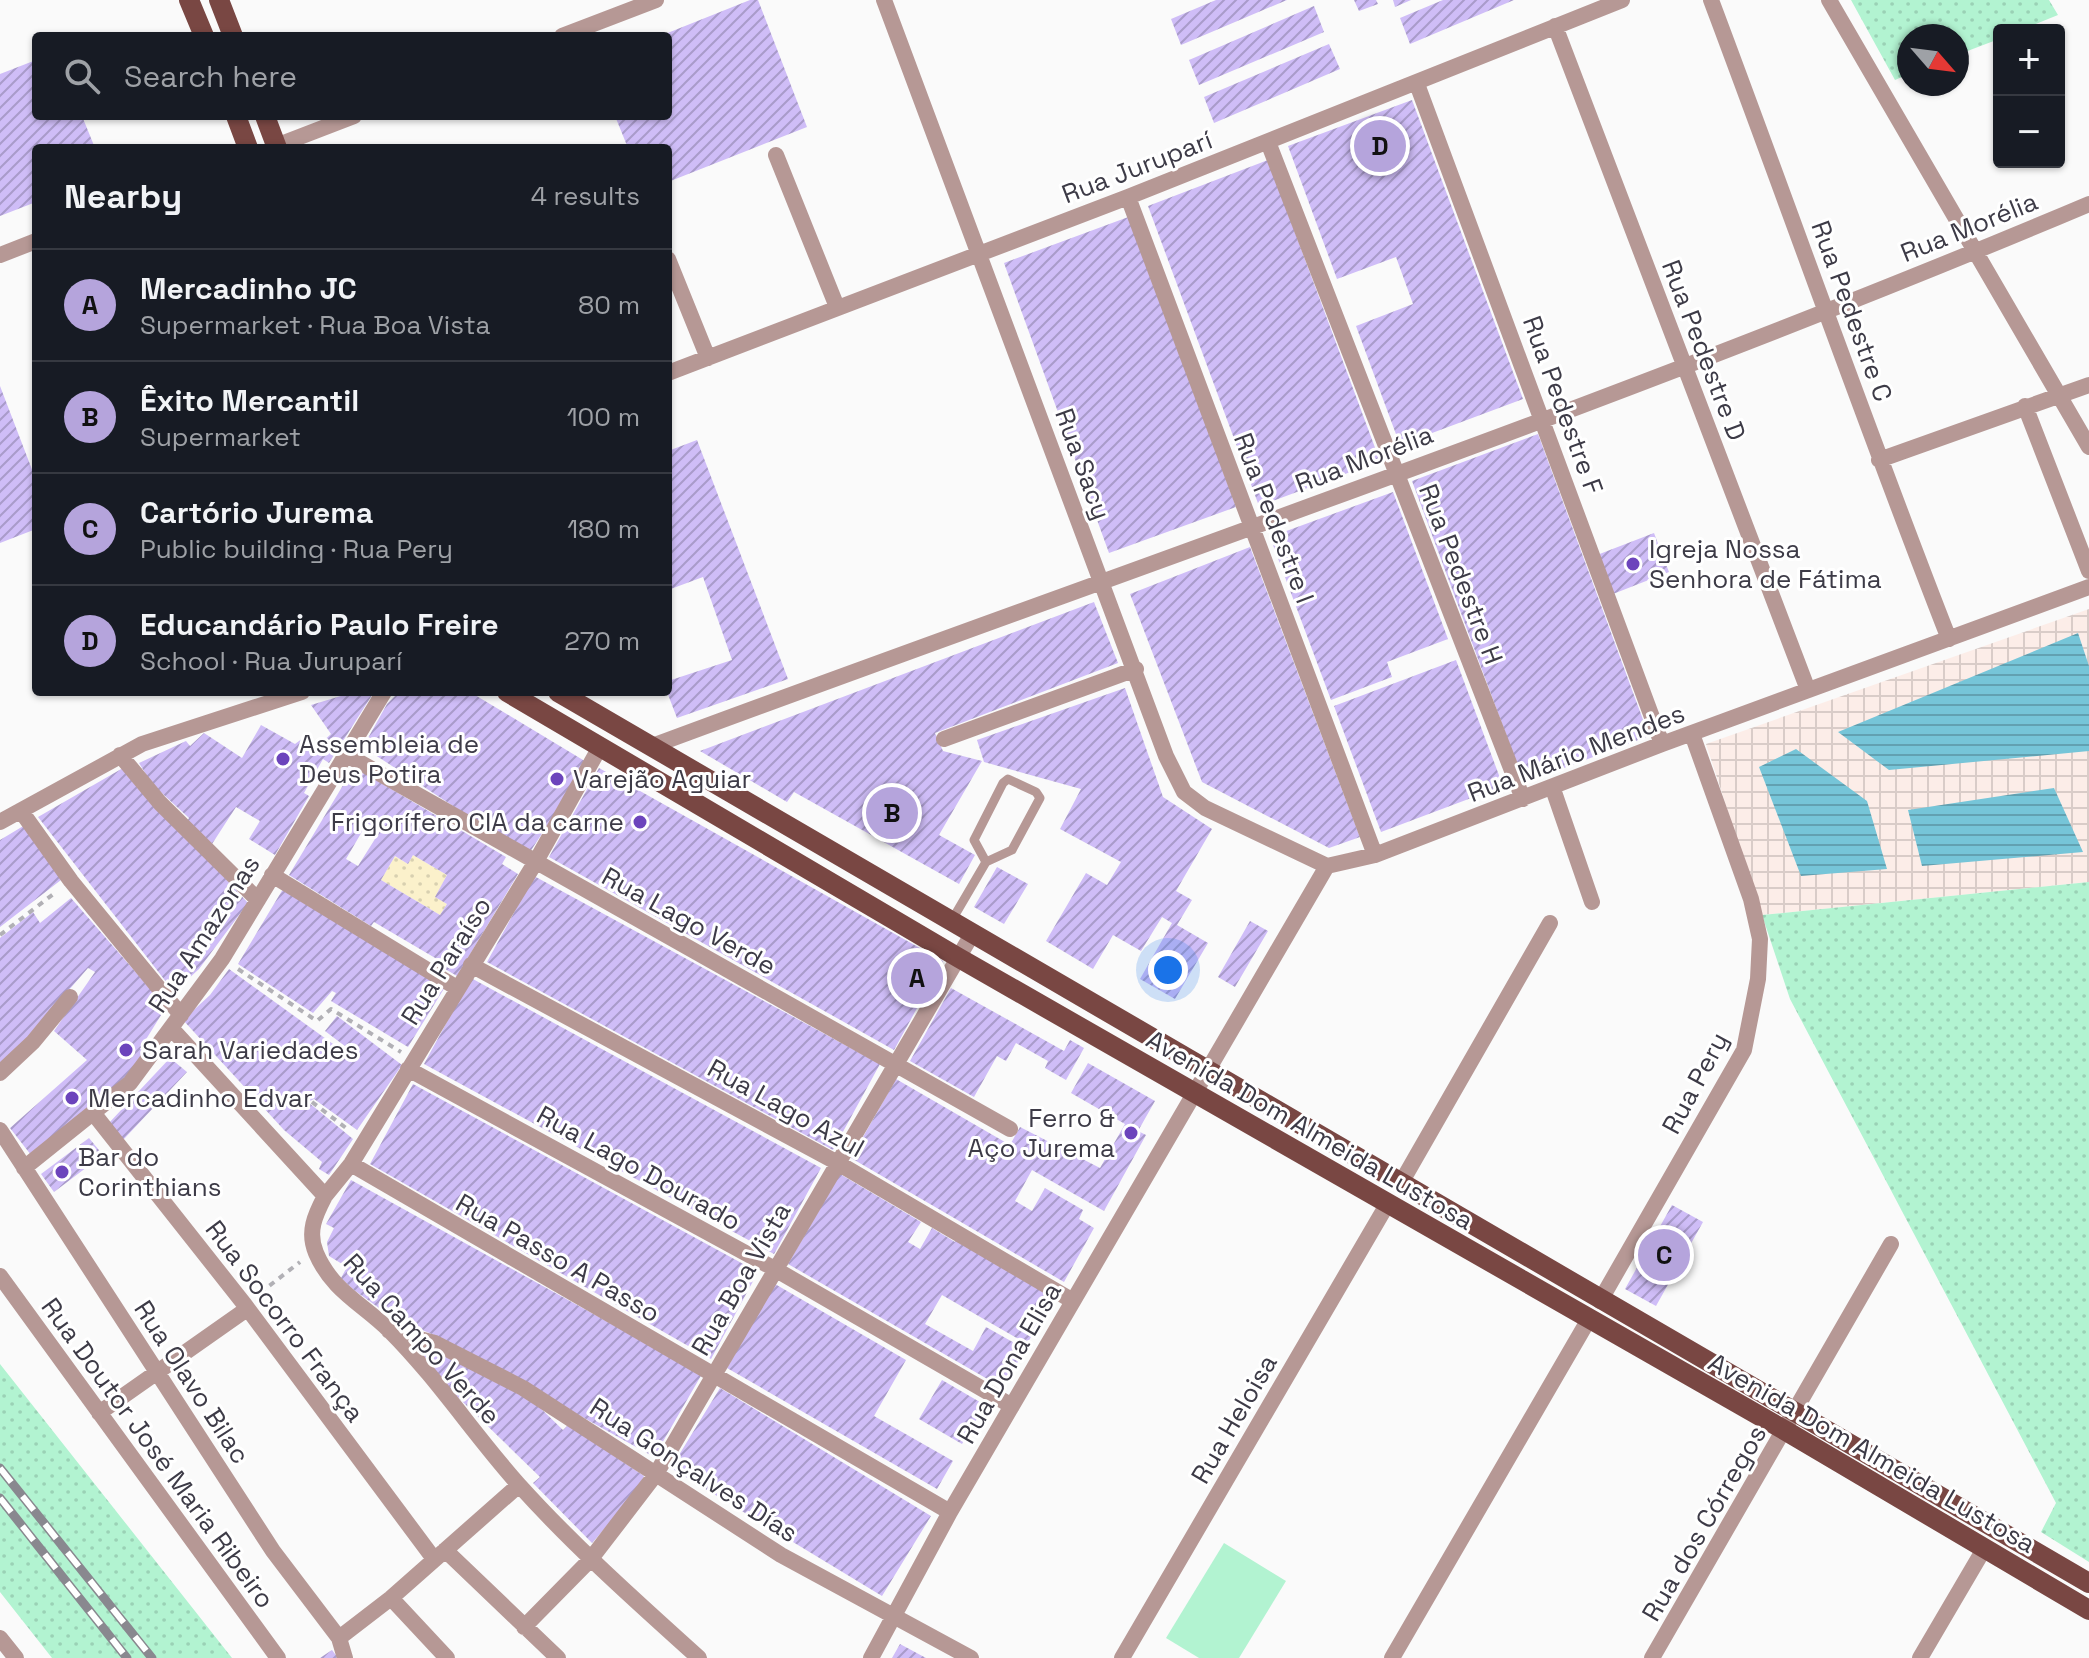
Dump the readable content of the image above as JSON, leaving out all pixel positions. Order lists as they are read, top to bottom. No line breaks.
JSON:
{"streets":{"main road":["Avenida Dom Almeida Lustosa"],"street":["Rua Juruparí","Rua Morélia","Rua Pedestre C","Rua Pedestre D","Rua Pedestre F","Rua Sacy","Rua Pedestre I","Rua Pedestre H","Rua Mário Mendes","Rua Lago Verde","Rua Amazonas","Rua Paraíso","Rua Pery","Rua Lago Azul","Rua Lago Dourado","Rua Passo A Passo","Rua Boa Vista","Rua Socorro França","Rua Campo Verde","Rua Dona Elisa","Rua Olavo Bilac","Rua Heloisa","Rua Doutor José Maria Ribeiro","Rua Gonçalves Días","Rua dos Córregos"]},"crossings":[["Rua Juruparí","Rua Pedestre D"],["Rua Juruparí","Rua Pedestre F"],["Rua Juruparí","Rua Sacy"],["Rua Juruparí","Rua Pedestre I"],["Rua Juruparí","Rua Pedestre H"],["Rua Morélia","Rua Pedestre C"],["Rua Morélia","Rua Pedestre D"],["Rua Morélia","Rua Pedestre F"],["Rua Morélia","Rua Sacy"],["Rua Morélia","Rua Pedestre I"],["Rua Morélia","Rua Pedestre H"],["Rua Morélia","Avenida Dom Almeida Lustosa"],["Rua Pedestre C","Rua Mário Mendes"],["Rua Pedestre D","Rua Mário Mendes"],["Rua Pedestre F","Rua Mário Mendes"],["Rua Sacy","Rua Mário Mendes"],["Rua Pedestre I","Rua Mário Mendes"],["Rua Pedestre H","Rua Mário Mendes"],["Rua Mário Mendes","Rua Pery"],["Rua Lago Verde","Rua Amazonas"],["Rua Lago Verde","Rua Paraíso"],["Rua Lago Verde","Rua Boa Vista"],["Rua Amazonas","Rua Socorro França"],["Rua Amazonas","Rua Olavo Bilac"],["Rua Paraíso","Rua Lago Azul"],["Rua Paraíso","Avenida Dom Almeida Lustosa"],["Rua Paraíso","Rua Lago Dourado"],["Rua Paraíso","Rua Passo A Passo"],["Rua Paraíso","Rua Campo Verde"],["Rua Pery","Avenida Dom Almeida Lustosa"],["Rua Lago Azul","Rua Boa Vista"],["Rua Lago Azul","Rua Dona Elisa"],["Avenida Dom Almeida Lustosa","Rua Boa Vista"],["Avenida Dom Almeida Lustosa","Rua Dona Elisa"],["Avenida Dom Almeida Lustosa","Rua Heloisa"],["Avenida Dom Almeida Lustosa","Rua dos Córregos"],["Rua Lago Dourado","Rua Boa Vista"],["Rua Lago Dourado","Rua Dona Elisa"],["Rua Passo A Passo","Rua Boa Vista"],["Rua Passo A Passo","Rua Dona Elisa"],["Rua Boa Vista","Rua Socorro França"],["Rua Boa Vista","Rua Campo Verde"],["Rua Boa Vista","Rua Gonçalves Días"],["Rua Campo Verde","Rua Gonçalves Días"],["Rua Dona Elisa","Rua Gonçalves Días"]],"places":["Igreja Nossa Senhora de Fátima","Assembleia de Deus Potira","Varejão Aguiar","Frigorífero CIA da carne","Sarah Variedades","Mercadinho Edvar","Ferro & Aço Jurema","Bar do Corinthians"],"north":"bottom right","page":{"map_buttons":["+","−"],"search":"Search here","pins":["D","B","A","C"],"heading":["Nearby","4 results"],"list":[{"mark":"A","name":"Mercadinho JC","note":"Supermarket · Rua Boa Vista","value":"80 m"},{"mark":"B","name":"Êxito Mercantil","note":"Supermarket","value":"100 m"},{"mark":"C","name":"Cartório Jurema","note":"Public building · Rua Pery","value":"180 m"},{"mark":"D","name":"Educandário Paulo Freire","note":"School · Rua Juruparí","value":"270 m"}]}}
